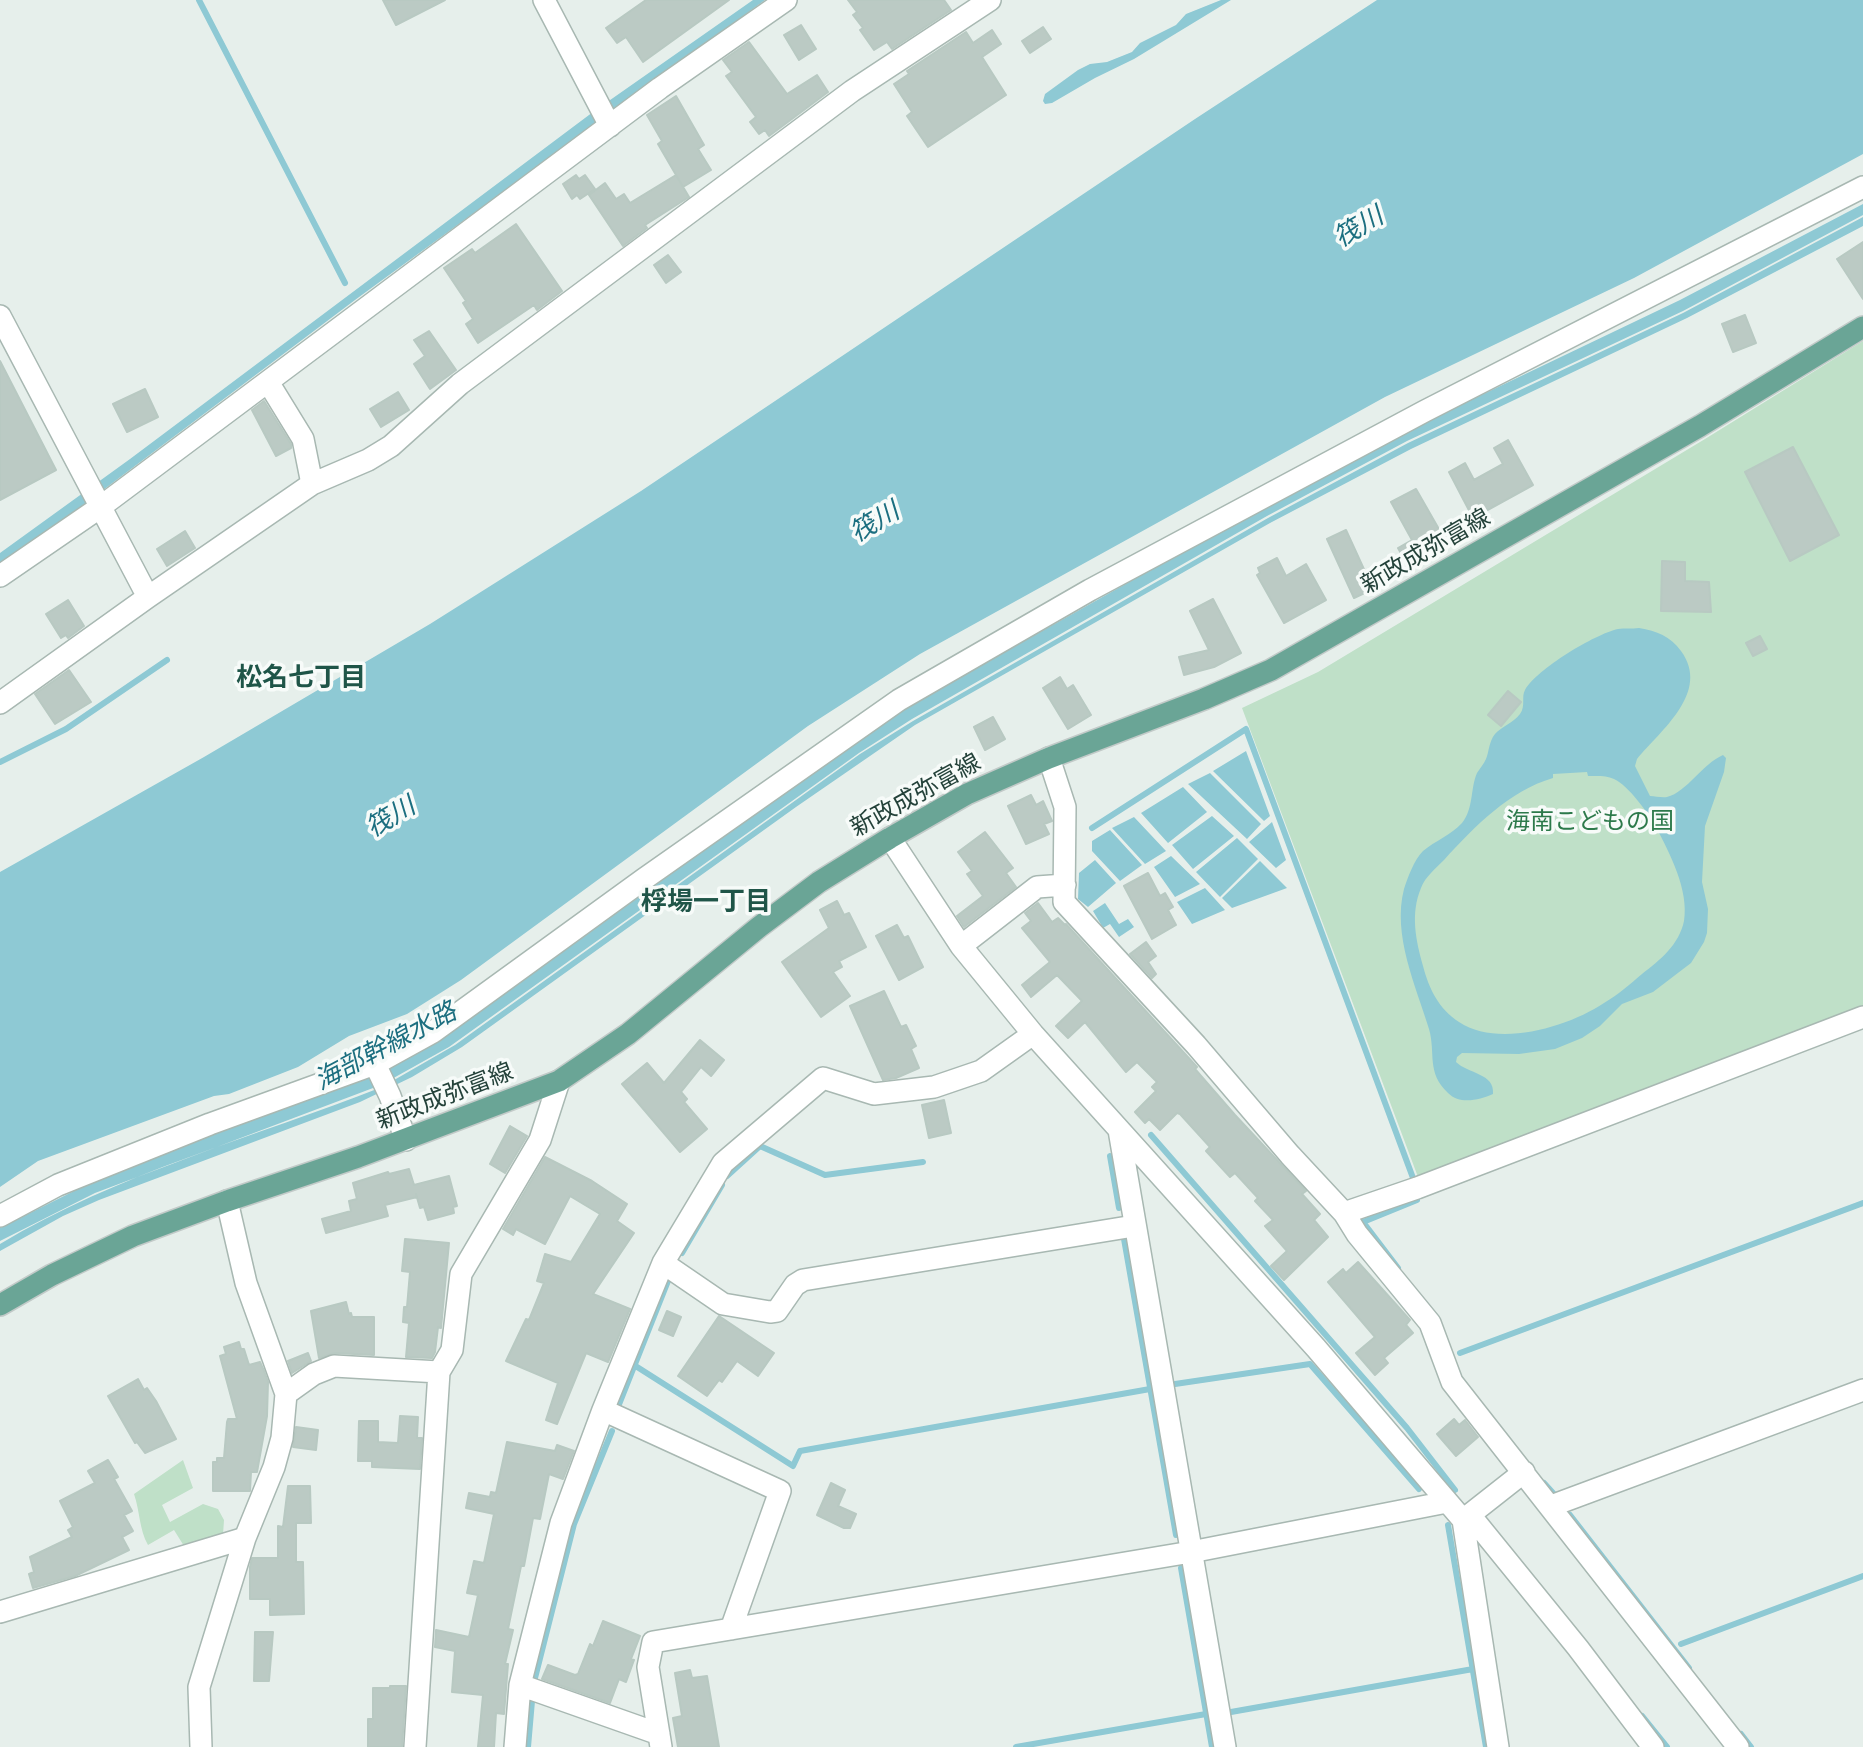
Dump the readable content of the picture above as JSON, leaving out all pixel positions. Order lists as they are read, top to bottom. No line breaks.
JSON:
{"streets":{"main road":["新政成弥富線"]},"districts":["松名七丁目","桴場一丁目"],"water":["筏川","海部幹線水路"],"parks":["海南こどもの国"]}
